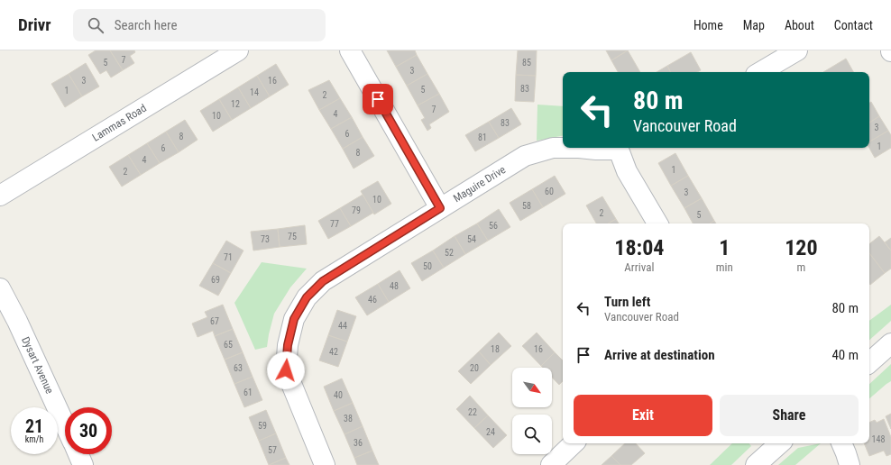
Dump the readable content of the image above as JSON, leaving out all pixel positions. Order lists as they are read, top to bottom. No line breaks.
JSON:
{"streets":{"street":["Lammas Road","Maguire Drive","Dysart Avenue"]},"house_numbers":["7","5","85","3","3","16","83","5","1","14","2","12","7","4","10","83","3","6","8","81","1","6","8","4","1","2","60","3","10","58","79","2","5","77","56","75","73","54","52","71","50","69","48","46","67","44","65","18","16","42","63","20","61","40","22","38","59","24","148","36","57"],"north":"bottom right","page":{"header":"Drivr","search":"Search here","nav":["Home","Map","About","Contact"],"turn":["80 m","Vancouver Road"],"eta":["18:04","Arrival","1","min","120","m"],"list":[{"name":"Turn left","note":"Vancouver Road","value":"80 m"},{"name":"Arrive at destination","value":"40 m"}],"buttons":["Exit","Share"],"speed":"21 km/h","limit":"30"}}
